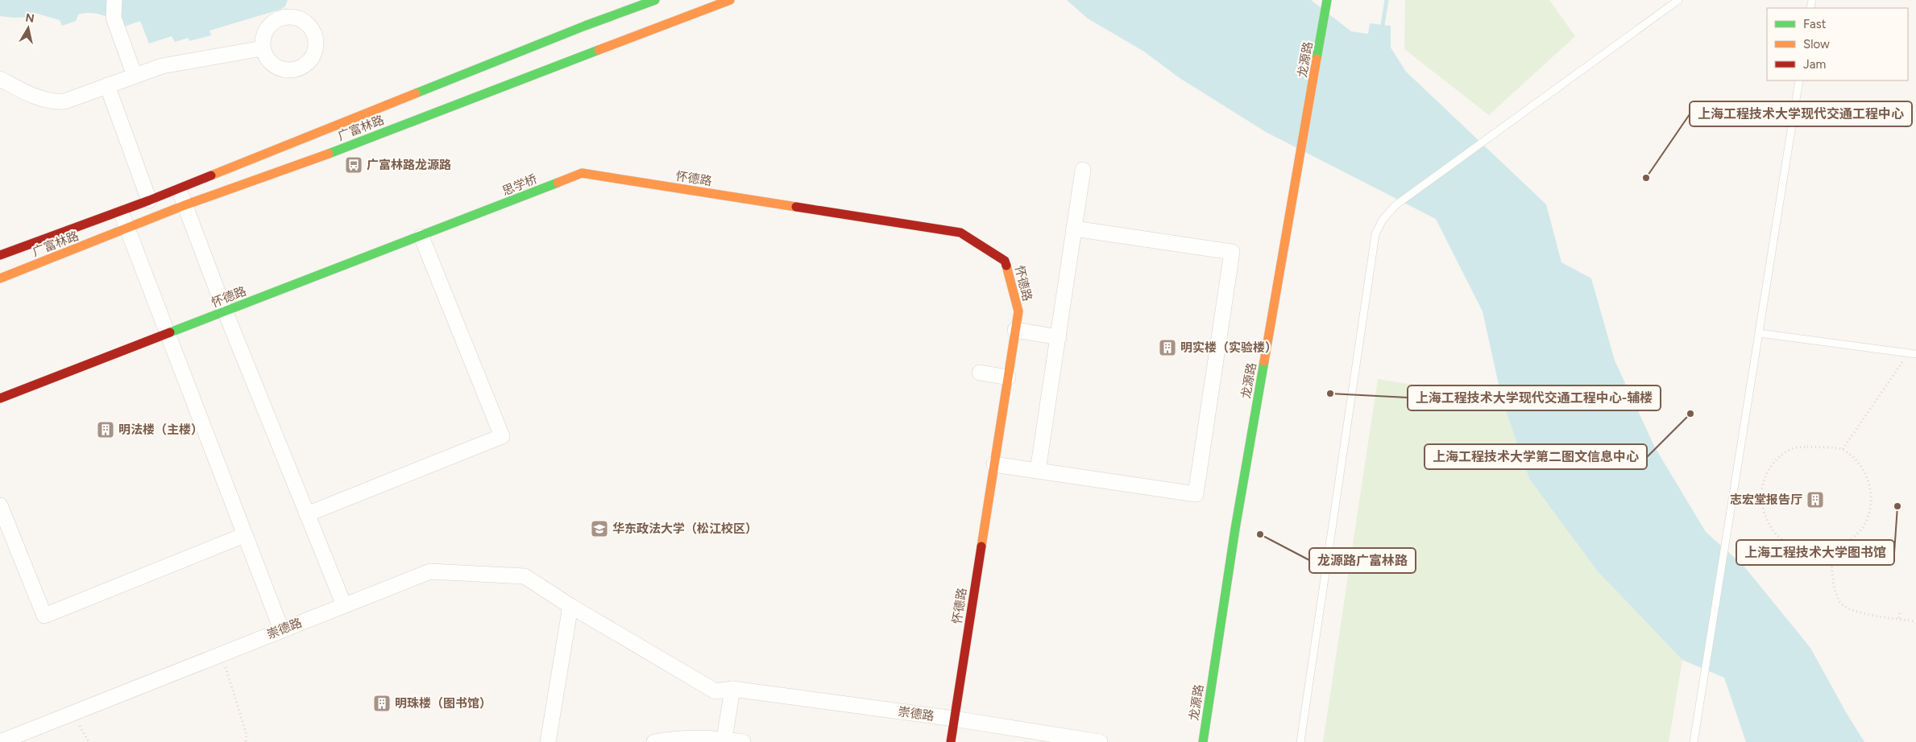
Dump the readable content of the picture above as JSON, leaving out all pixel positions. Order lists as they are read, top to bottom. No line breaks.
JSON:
{"streets":{"main road":["龙源路","广富林路","怀德路","思学桥"],"street":["崇德路"]},"crossings":[["怀德路","思学桥"],["怀德路","崇德路"]],"places":{"bus stop":["广富林路龙源路"],"other":["上海工程技术大学现代交通工程中心","上海工程技术大学现代交通工程中心-辅楼","上海工程技术大学第二图文信息中心","上海工程技术大学图书馆","龙源路广富林路"],"building":["明实楼（实验楼）","明法楼（主楼）","志宏堂报告厅","明珠楼（图书馆）"],"school or university":["华东政法大学（松江校区）"]},"legend":["Fast","Slow","Jam"],"north":"top"}
